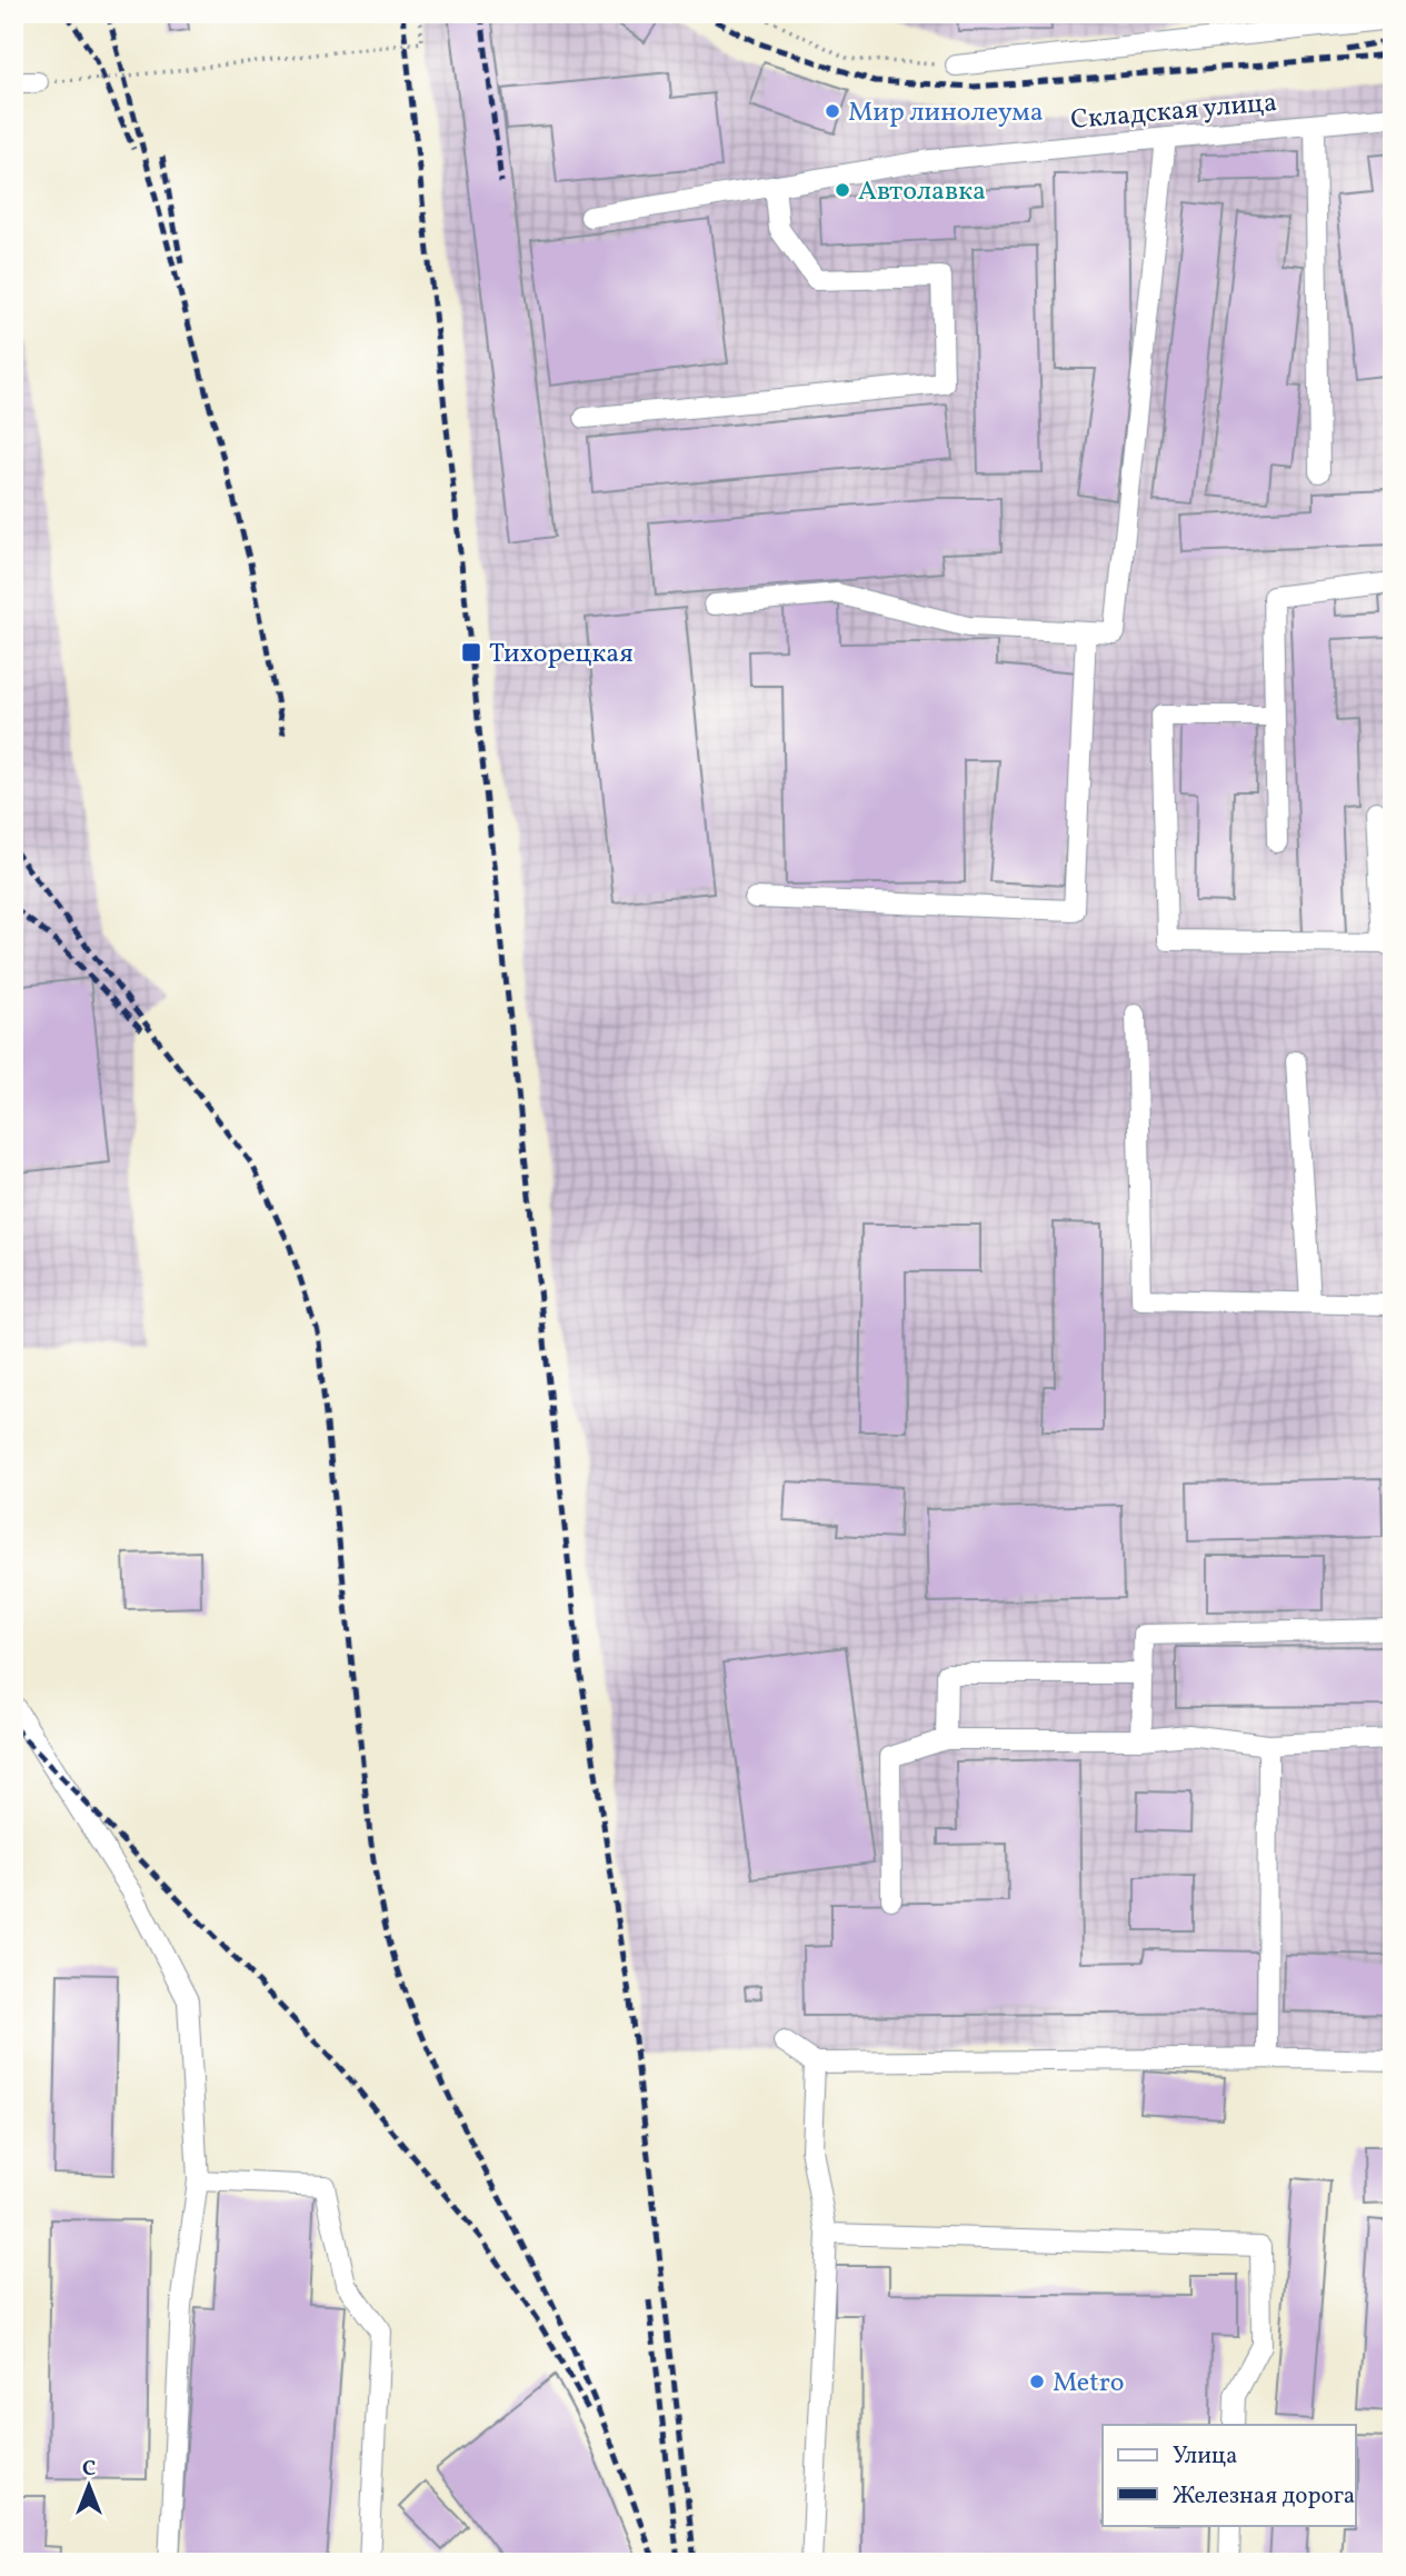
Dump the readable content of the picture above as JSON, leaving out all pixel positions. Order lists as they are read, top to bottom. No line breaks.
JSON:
{"streets":{"lane":["Складская улица"]},"places":{"other":["Мир линолеума","Автолавка","Metro"],"transit":["Тихорецкая"]},"legend":["Улица","Железная дорога"],"north":"top"}
